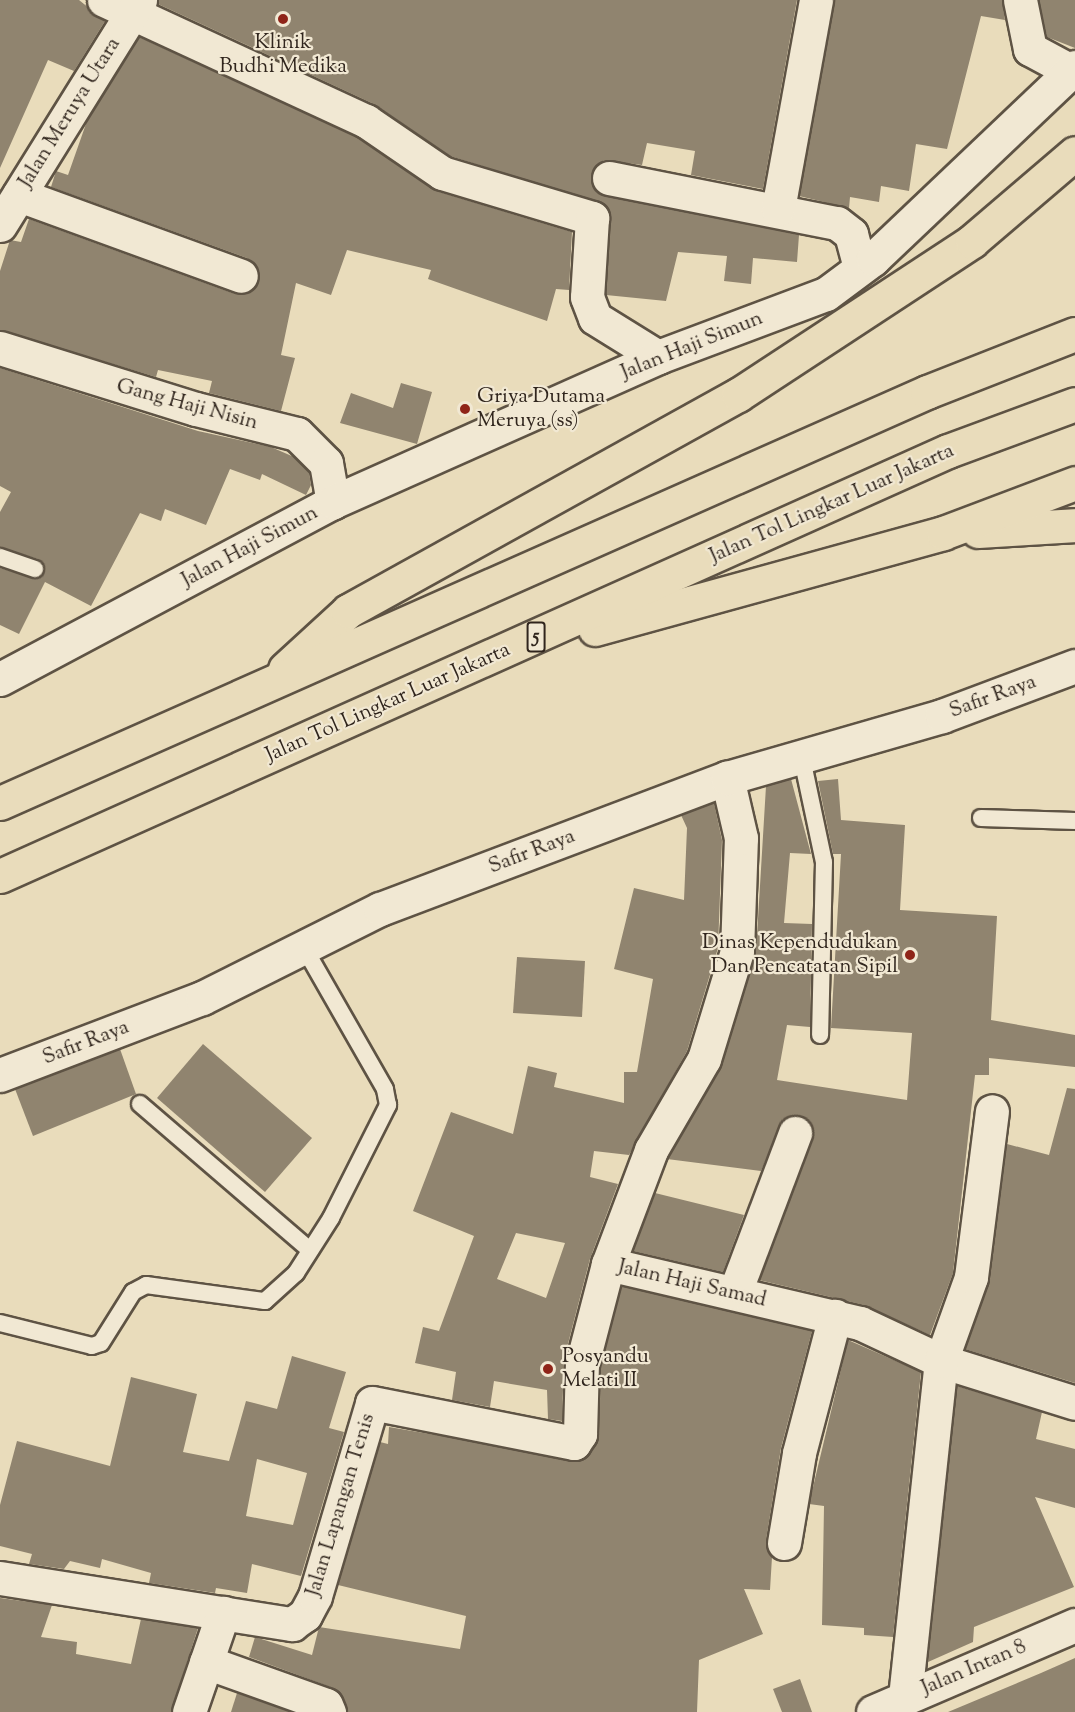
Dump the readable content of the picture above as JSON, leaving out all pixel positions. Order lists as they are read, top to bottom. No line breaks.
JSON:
{"streets":{"highway":["Jalan Tol Lingkar Luar Jakarta","5"],"street":["Jalan Meruya Utara","Jalan Haji Simun","Gang Haji Nisin","Safir Raya","Jalan Haji Samad","Jalan Lapangan Tenis","Jalan Intan 8"]},"crossings":[["Jalan Haji Simun","Gang Haji Nisin"],["Safir Raya","Jalan Haji Samad"],["Jalan Haji Samad","Jalan Lapangan Tenis"]],"places":["Klinik Budhi Medika","Griya Dutama Meruya (ss)","Dinas Kependudukan Dan Pencatatan Sipil","Posyandu Melati II"]}
